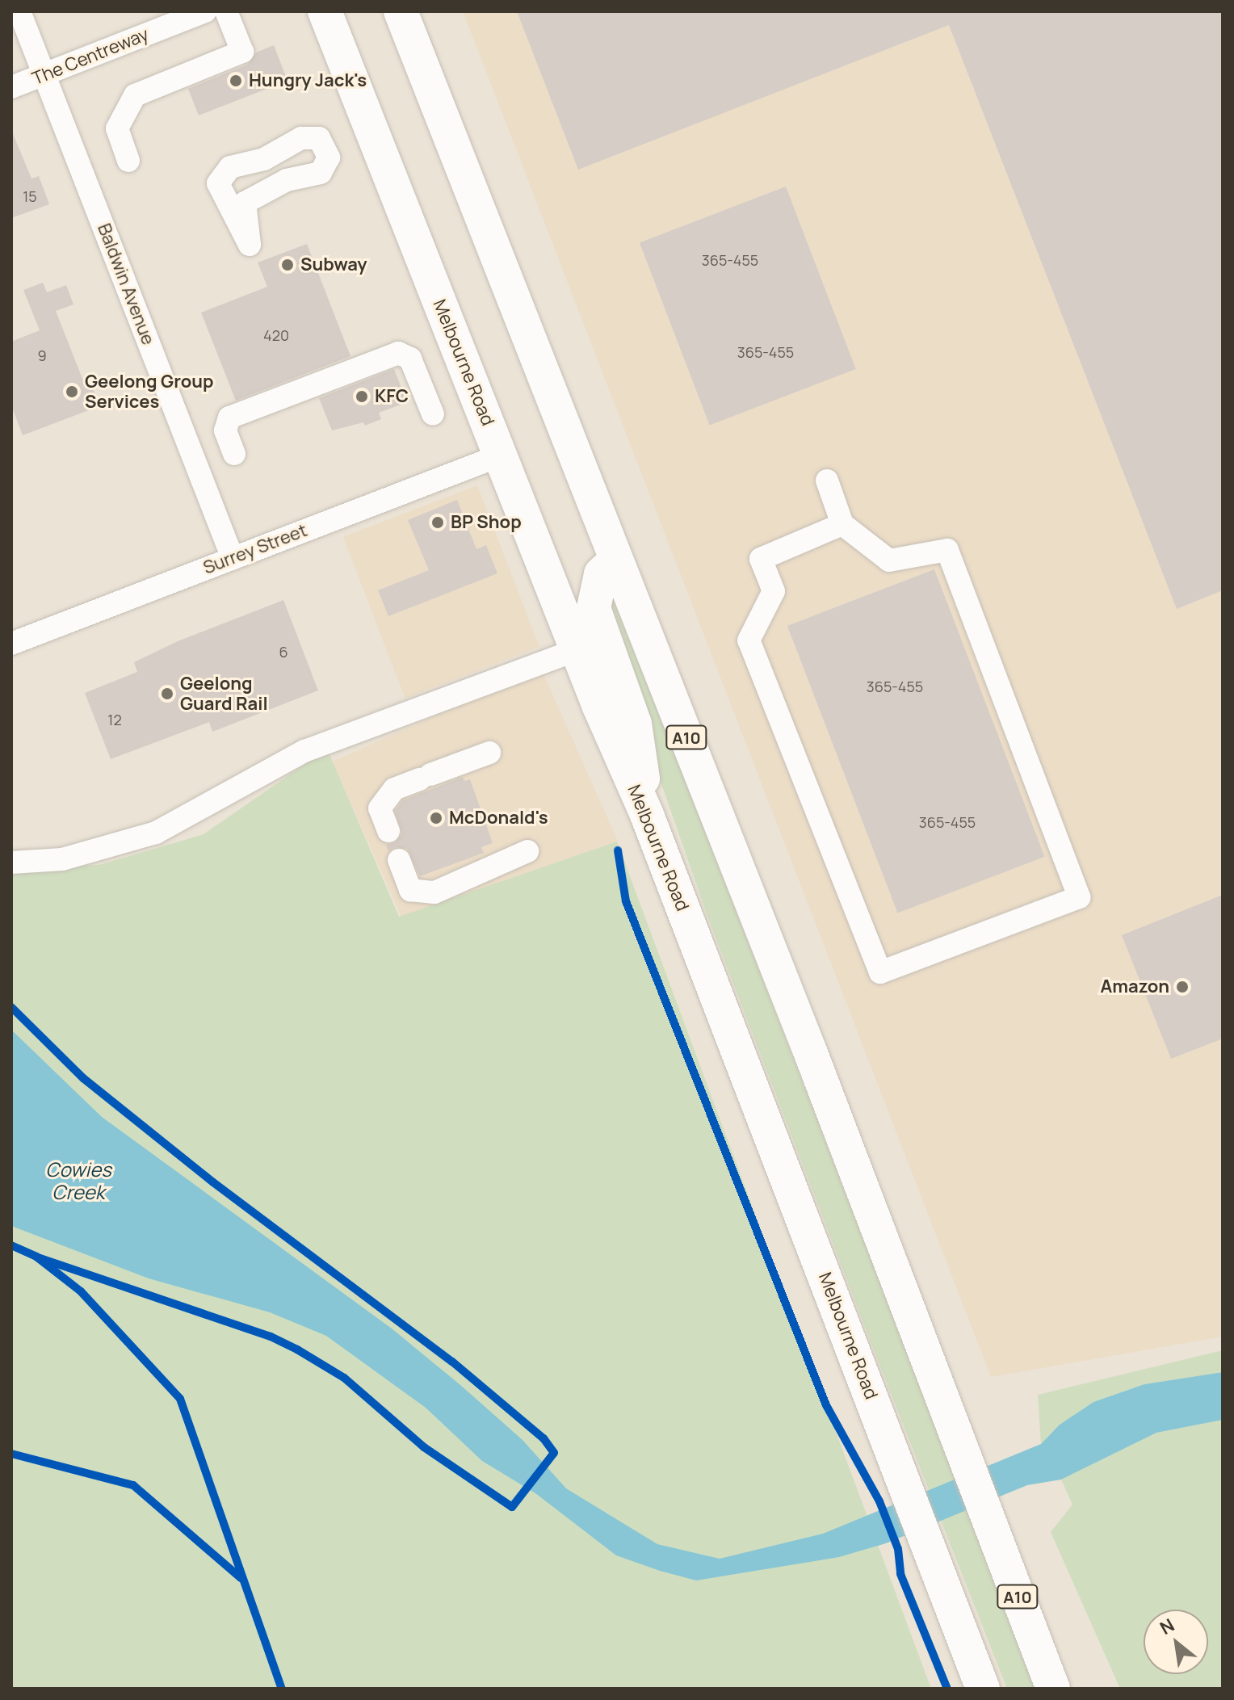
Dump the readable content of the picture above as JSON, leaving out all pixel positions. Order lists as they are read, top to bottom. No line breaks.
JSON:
{"streets":{"highway":["Melbourne Road","A10"],"street":["The Centreway","Baldwin Avenue","Surrey Street"]},"crossings":[["The Centreway","Baldwin Avenue"],["Baldwin Avenue","Surrey Street"],["Melbourne Road","Surrey Street"]],"water":["Cowies Creek"],"places":["Hungry Jack's","Subway","Geelong Group Services","KFC","BP Shop","Geelong Guard Rail","McDonald's","Amazon"],"house_numbers":["15","365-455","420","365-455","9","6","365-455","12","365-455"],"north":"top left"}
